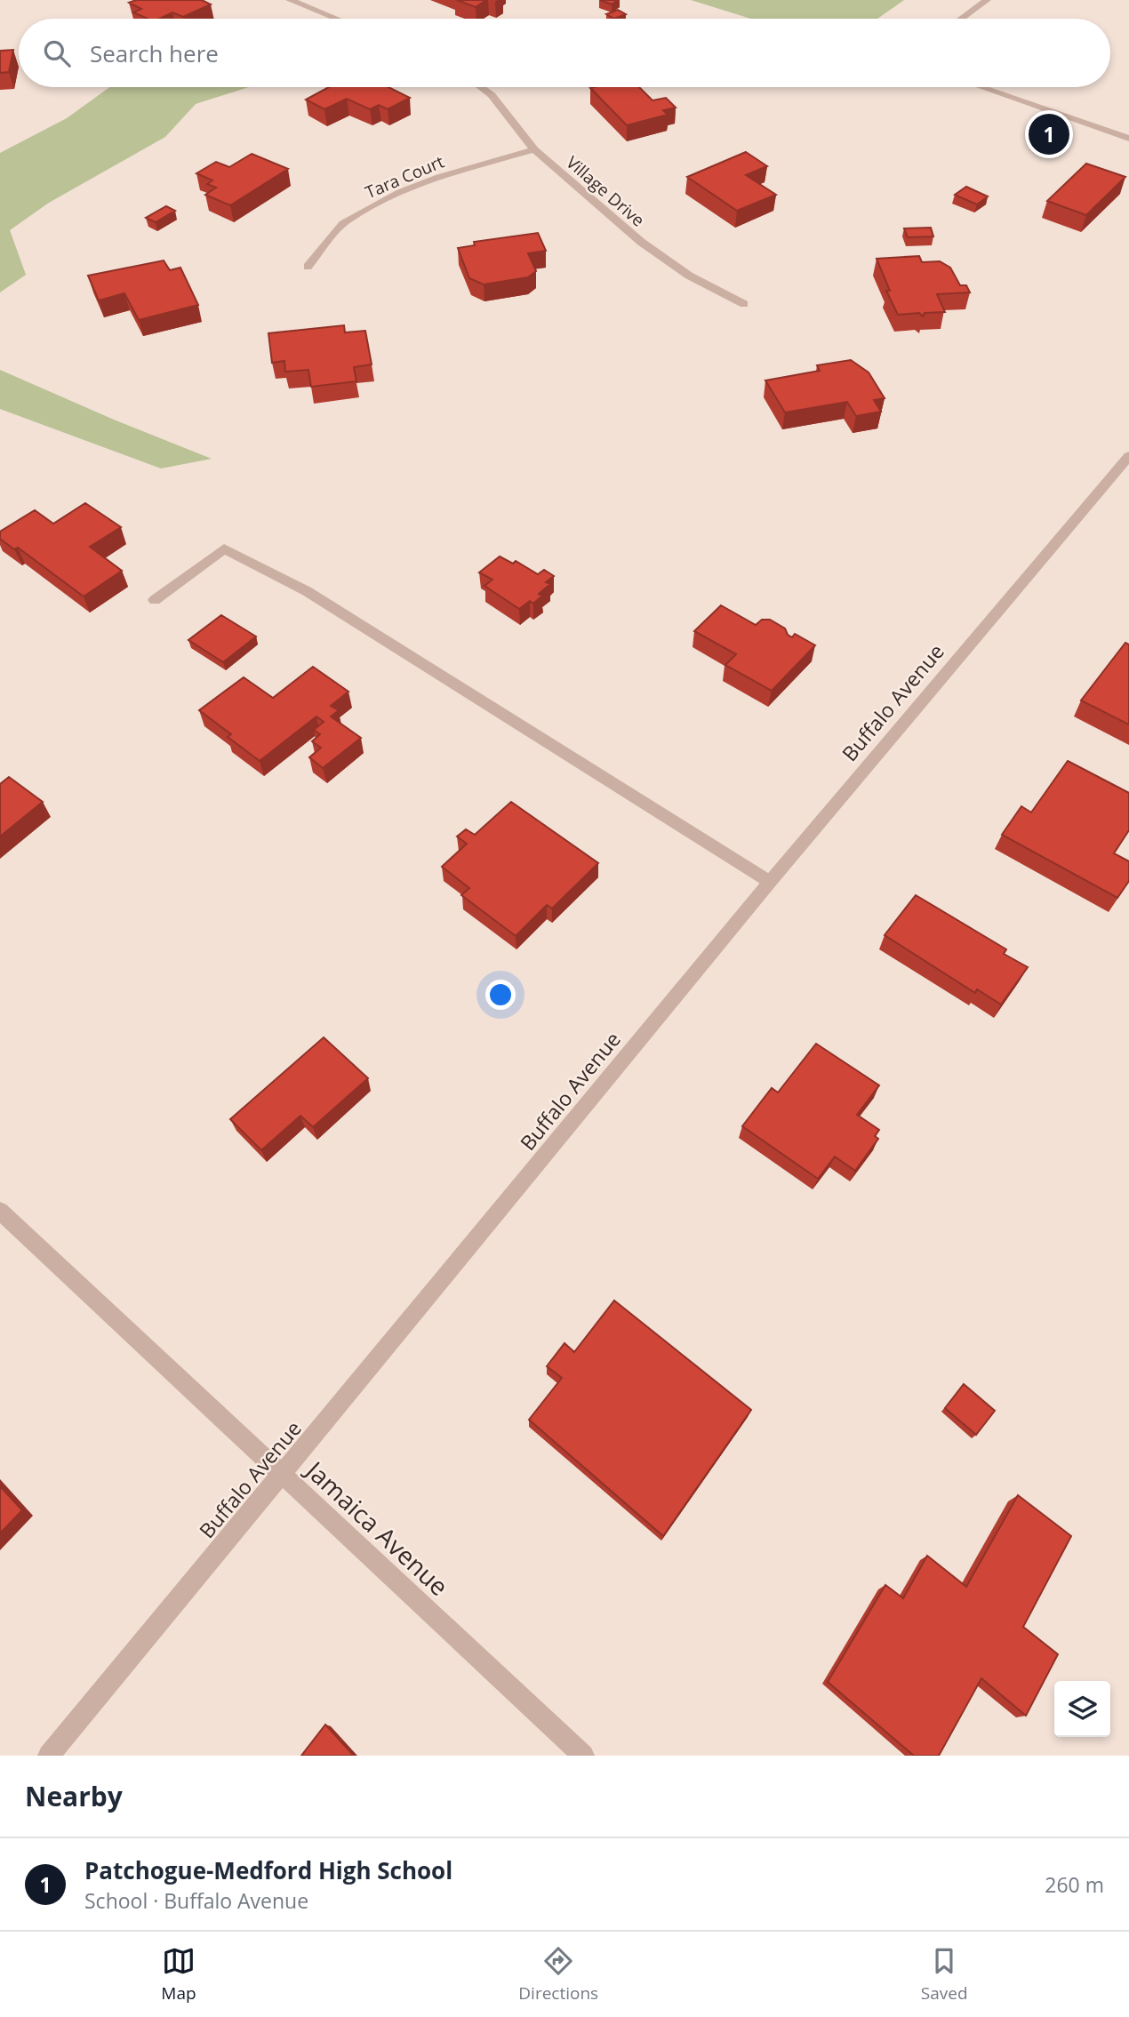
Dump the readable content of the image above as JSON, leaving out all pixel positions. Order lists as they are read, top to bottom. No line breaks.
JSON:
{"streets":{"street":["Tara Court","Village Drive","Buffalo Avenue","Jamaica Avenue"]},"crossings":[["Tara Court","Village Drive"],["Buffalo Avenue","Jamaica Avenue"]],"page":{"search":"Search here","pins":"1","heading":"Nearby","list":[{"mark":"1","name":"Patchogue-Medford High School","note":"School · Buffalo Avenue","value":"260 m"}],"nav":["Map","Directions","Saved"]}}
